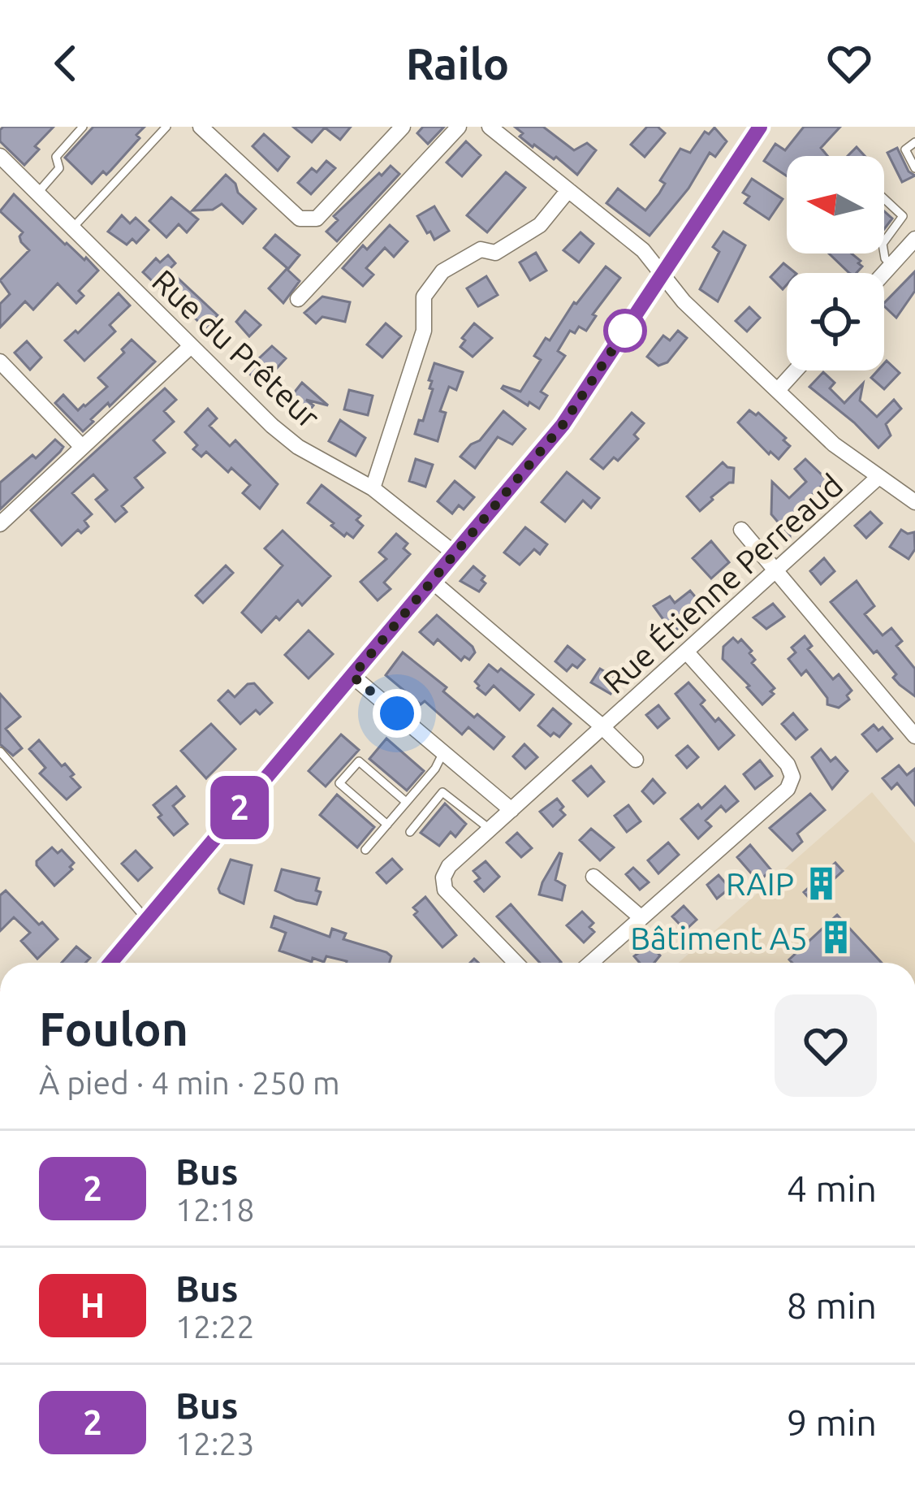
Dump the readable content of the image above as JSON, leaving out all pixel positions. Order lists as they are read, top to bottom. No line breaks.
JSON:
{"streets":{"street":["Rue du Prêteur","Rue Étienne Perreaud"]},"places":{"building":["RAIP","Bâtiment A5"]},"lines":["bus line 2"],"north":"left","page":{"header":"Railo","on_map":"2","heading":["Foulon","À pied · 4 min · 250 m"],"list":[{"mark":"2","name":"Bus","note":"12:18","value":"4 min"},{"mark":"H","name":"Bus","note":"12:22","value":"8 min"},{"mark":"2","name":"Bus","note":"12:23","value":"9 min"}]}}
